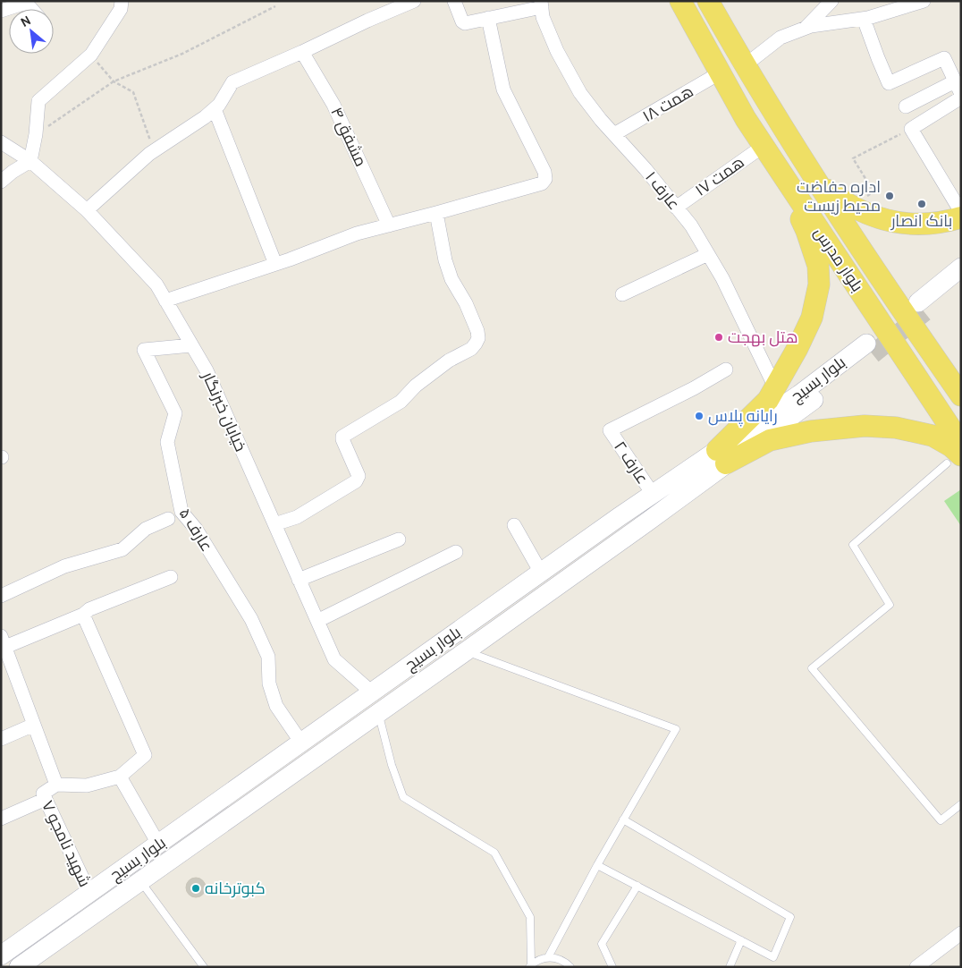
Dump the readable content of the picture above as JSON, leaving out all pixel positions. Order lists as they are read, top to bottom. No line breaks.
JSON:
{"streets":{"main road":["بلوار مدرس","بلوار بسیج"],"street":["همت ۱۸","مشفق ۴","همت ۱۷","عارف ۱","خیابان خبرنگار","عارف ۲","عارف ۵","شهید نامجو ۷"]},"crossings":[["همت ۱۸","عارف ۱"],["همت ۱۸","بلوار مدرس"],["همت ۱۷","عارف ۱"],["همت ۱۷","بلوار مدرس"],["بلوار بسیج","خیابان خبرنگار"],["بلوار بسیج","عارف ۲"],["بلوار بسیج","عارف ۵"],["بلوار بسیج","شهید نامجو ۷"],["خیابان خبرنگار","عارف ۵"]],"places":["اداره حفاضت محیط زیست","بانک انصار","هتل بهجت","رایانه پلاس","کبوترخانه"],"north":"top left"}
